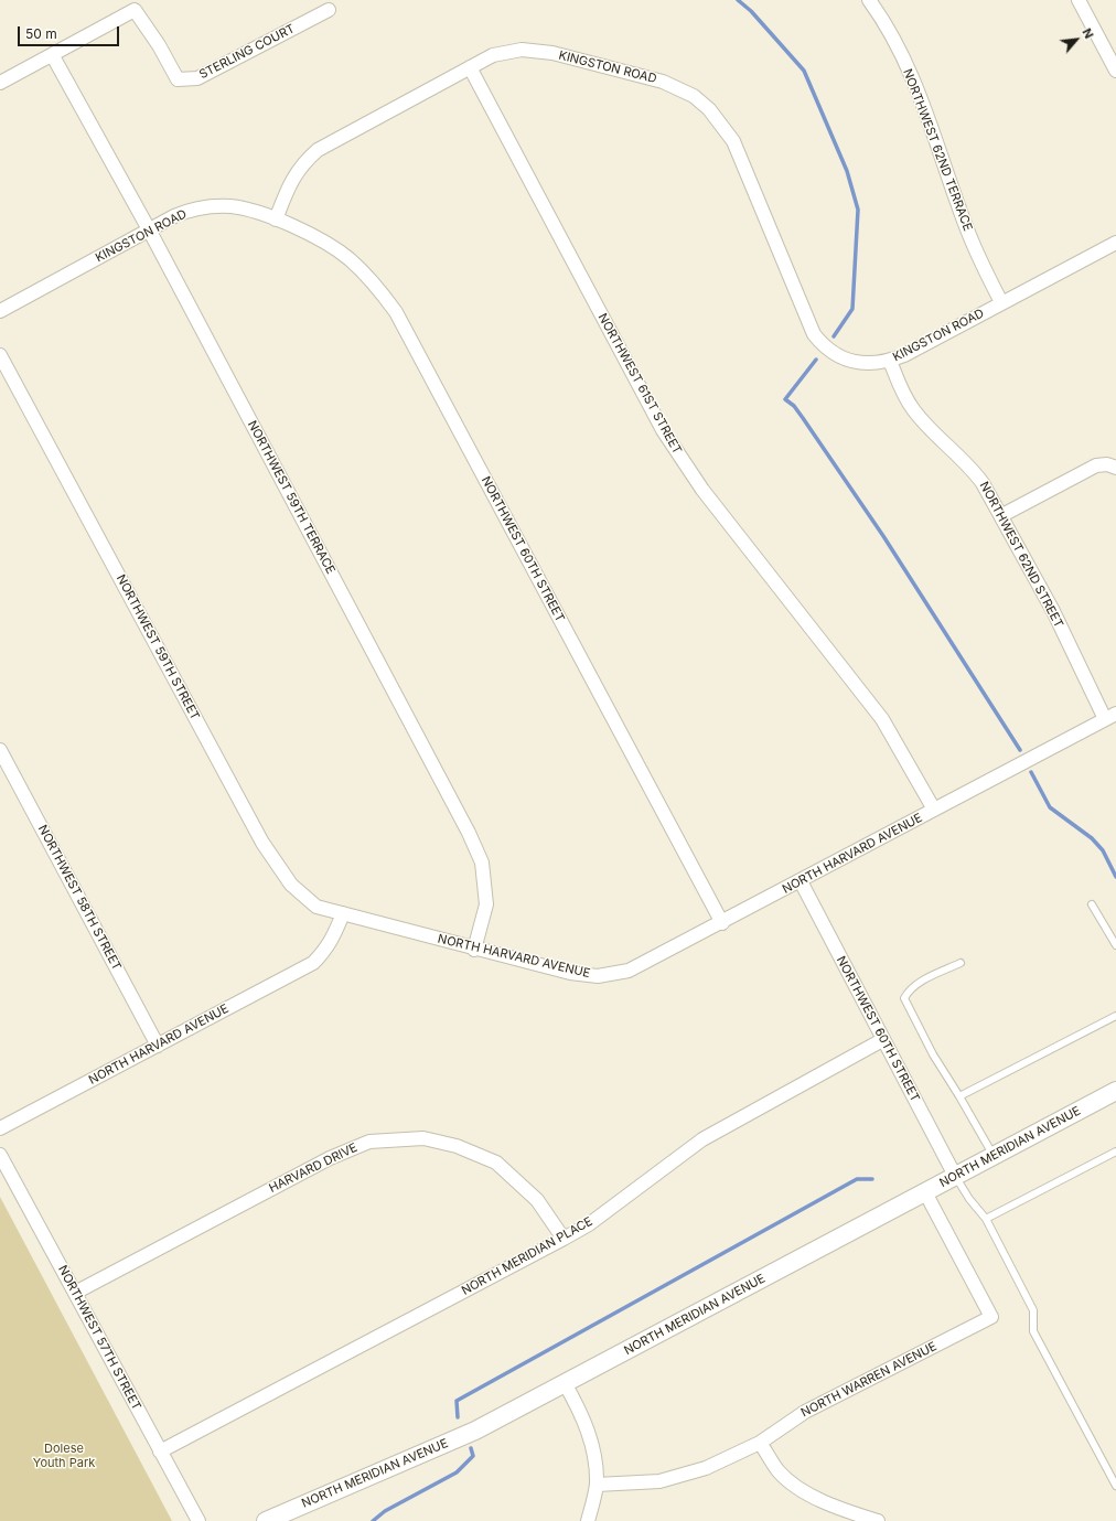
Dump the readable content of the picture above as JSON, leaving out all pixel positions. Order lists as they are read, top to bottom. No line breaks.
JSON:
{"streets":{"main road":["NORTH MERIDIAN AVENUE"],"street":["STERLING COURT","KINGSTON ROAD","NORTHWEST 62ND TERRACE","NORTHWEST 61ST STREET","NORTHWEST 59TH TERRACE","NORTHWEST 60TH STREET","NORTHWEST 62ND STREET","NORTHWEST 59TH STREET","NORTH HARVARD AVENUE","NORTHWEST 58TH STREET","HARVARD DRIVE","NORTH MERIDIAN PLACE","NORTHWEST 57TH STREET","NORTH WARREN AVENUE"]},"crossings":[["STERLING COURT","NORTHWEST 59TH TERRACE"],["KINGSTON ROAD","NORTHWEST 62ND TERRACE"],["KINGSTON ROAD","NORTHWEST 61ST STREET"],["KINGSTON ROAD","NORTHWEST 59TH TERRACE"],["KINGSTON ROAD","NORTHWEST 60TH STREET"],["KINGSTON ROAD","NORTHWEST 62ND STREET"],["NORTHWEST 61ST STREET","NORTH HARVARD AVENUE"],["NORTHWEST 59TH TERRACE","NORTH HARVARD AVENUE"],["NORTHWEST 60TH STREET","NORTH HARVARD AVENUE"],["NORTHWEST 60TH STREET","NORTH MERIDIAN AVENUE"],["NORTHWEST 60TH STREET","NORTH MERIDIAN PLACE"],["NORTHWEST 62ND STREET","NORTH HARVARD AVENUE"],["NORTHWEST 59TH STREET","NORTH HARVARD AVENUE"],["NORTH HARVARD AVENUE","NORTHWEST 58TH STREET"],["NORTH MERIDIAN AVENUE","NORTH WARREN AVENUE"],["HARVARD DRIVE","NORTH MERIDIAN PLACE"],["HARVARD DRIVE","NORTHWEST 57TH STREET"],["NORTH MERIDIAN PLACE","NORTHWEST 57TH STREET"]],"parks":["Dolese Youth Park"],"scale_bar":"50 m","north":"top right"}
